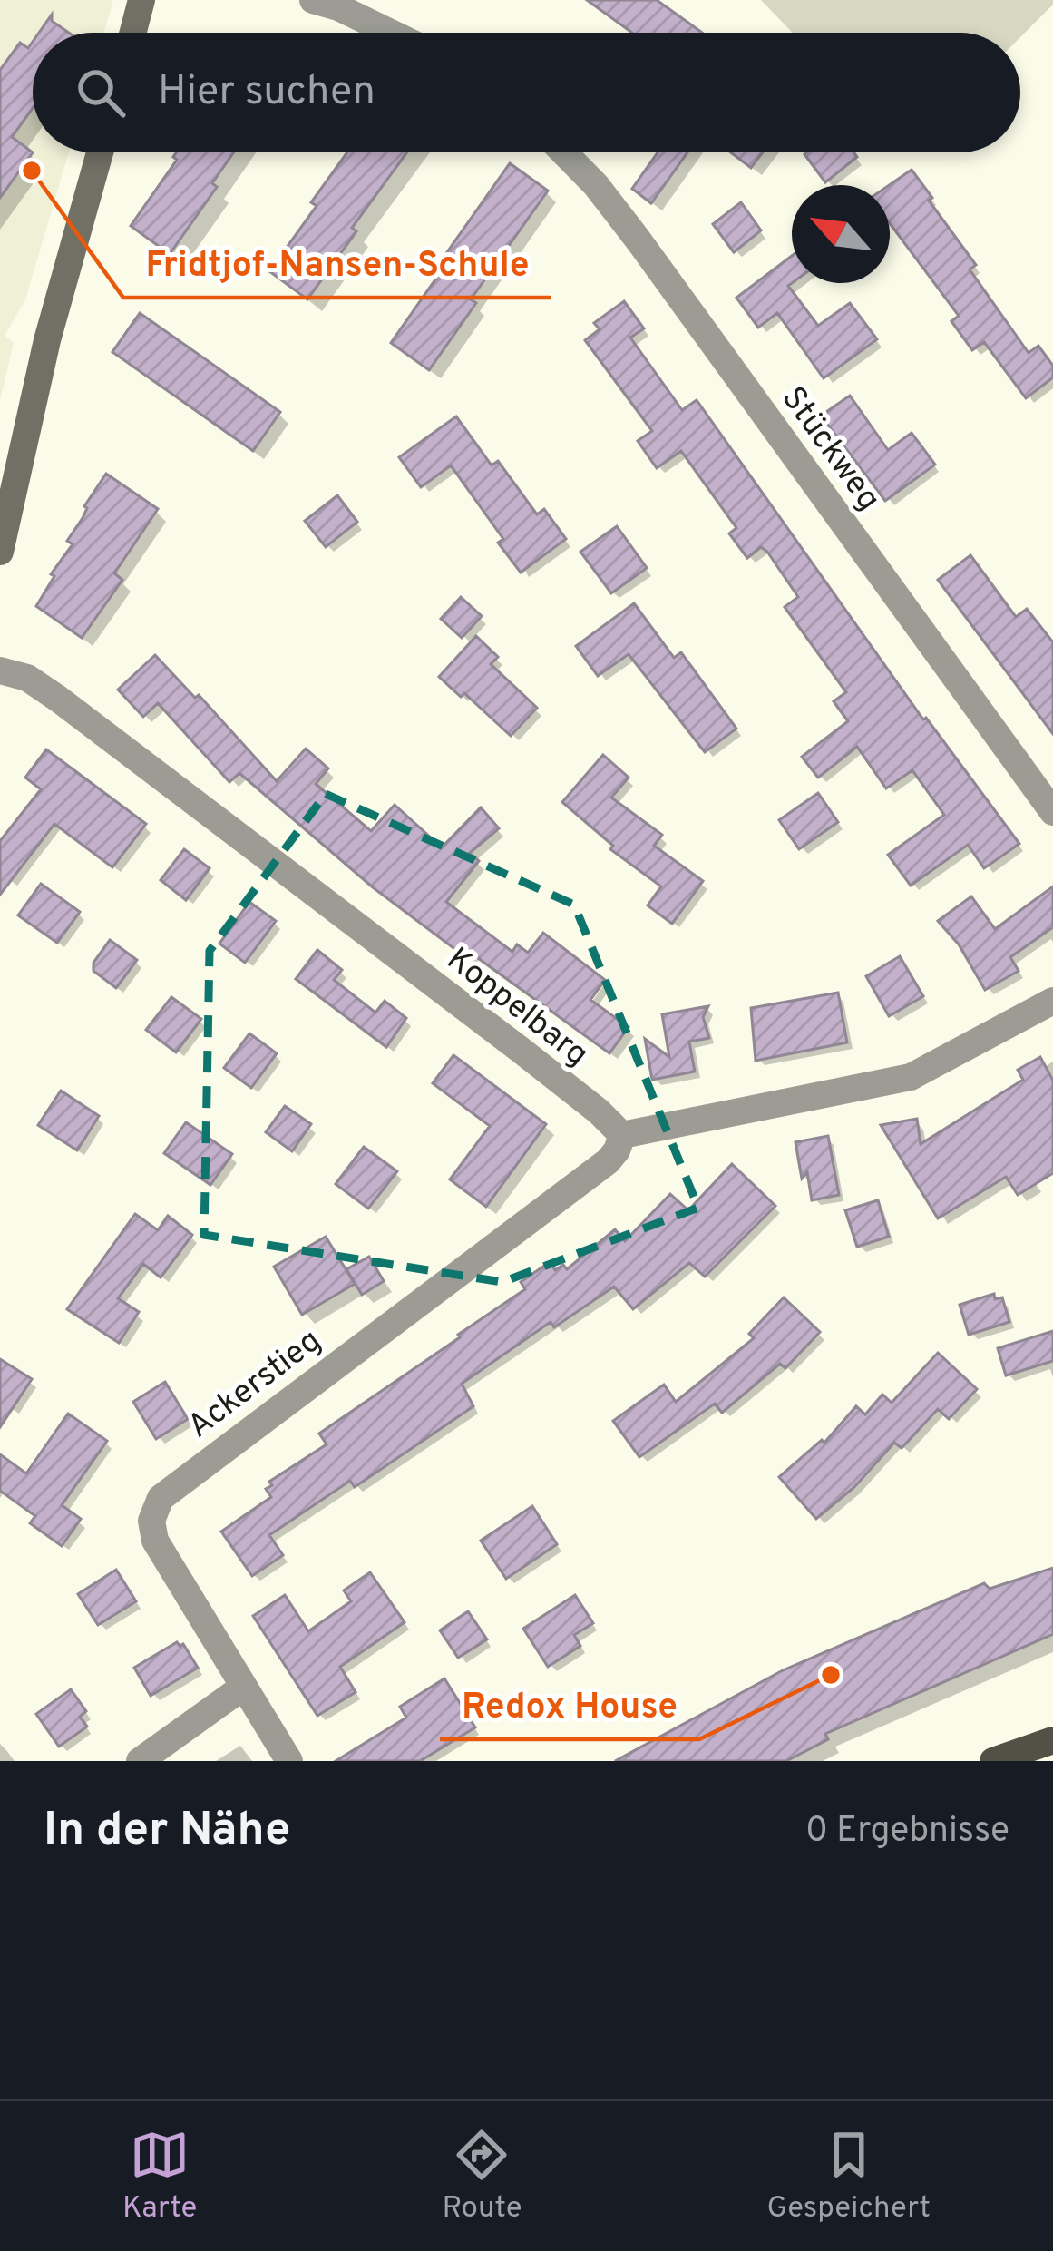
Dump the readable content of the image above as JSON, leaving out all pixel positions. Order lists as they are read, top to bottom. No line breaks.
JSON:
{"streets":{"street":["Stückweg","Koppelbarg","Ackerstieg"]},"crossings":[["Koppelbarg","Ackerstieg"]],"places":["Fridtjof-Nansen-Schule","Redox House"],"north":"top left","page":{"search":"Hier suchen","heading":["In der Nähe","0 Ergebnisse"],"nav":["Karte","Route","Gespeichert"]}}
